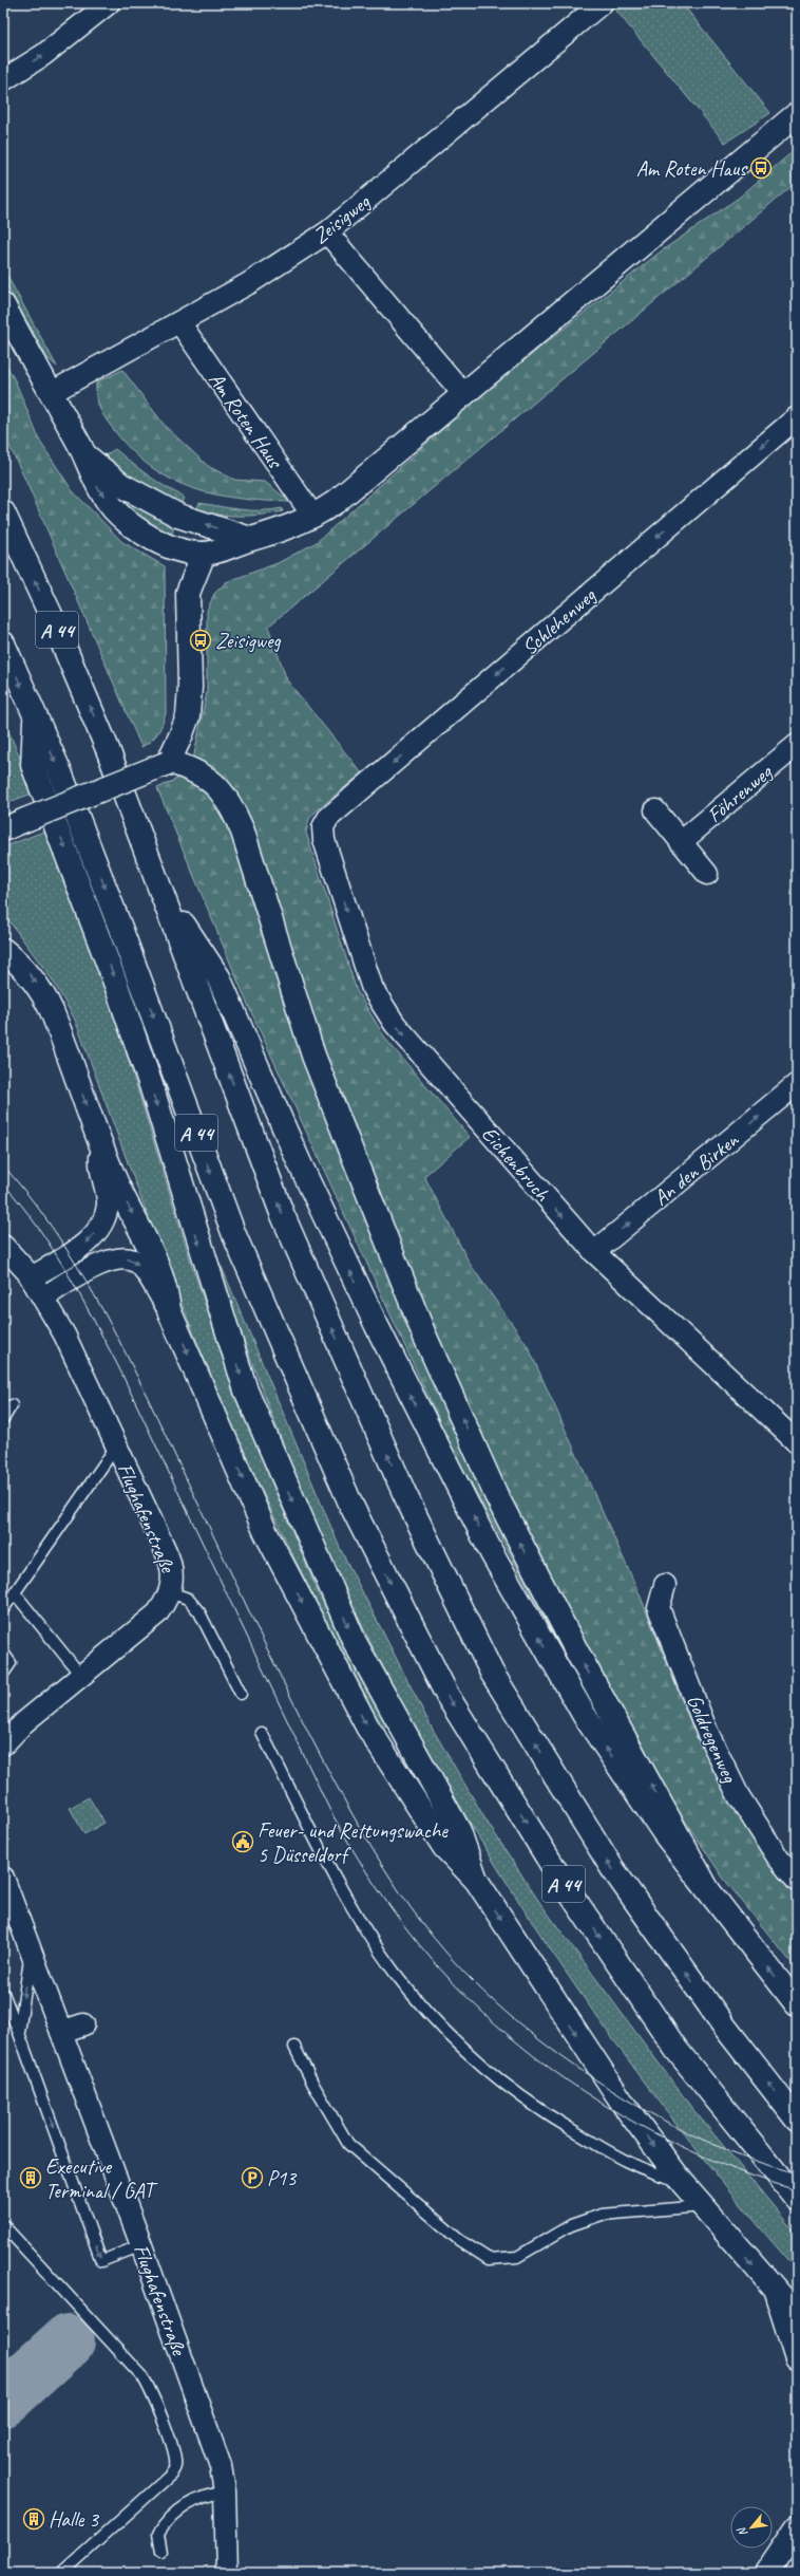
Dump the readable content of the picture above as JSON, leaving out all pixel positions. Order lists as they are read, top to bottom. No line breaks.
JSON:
{"streets":{"main road":["A 44"],"street":["Zeisigweg","Am Roten Haus","Schlehenweg","Föhrenweg","Eichenbruch","An den Birken","Flughafenstraße","Goldregenweg"]},"crossings":[["Zeisigweg","Am Roten Haus"],["Schlehenweg","Eichenbruch"],["Eichenbruch","An den Birken"]],"one_way":["Schlehenweg","Eichenbruch","An den Birken"],"places":{"bus stop":["Am Roten Haus","Zeisigweg"],"public building":["Feuer- und Rettungswache 5 Düsseldorf"],"building":["Executive Terminal / GAT","Halle 3"],"parking":["P13"]},"north":"bottom left"}
